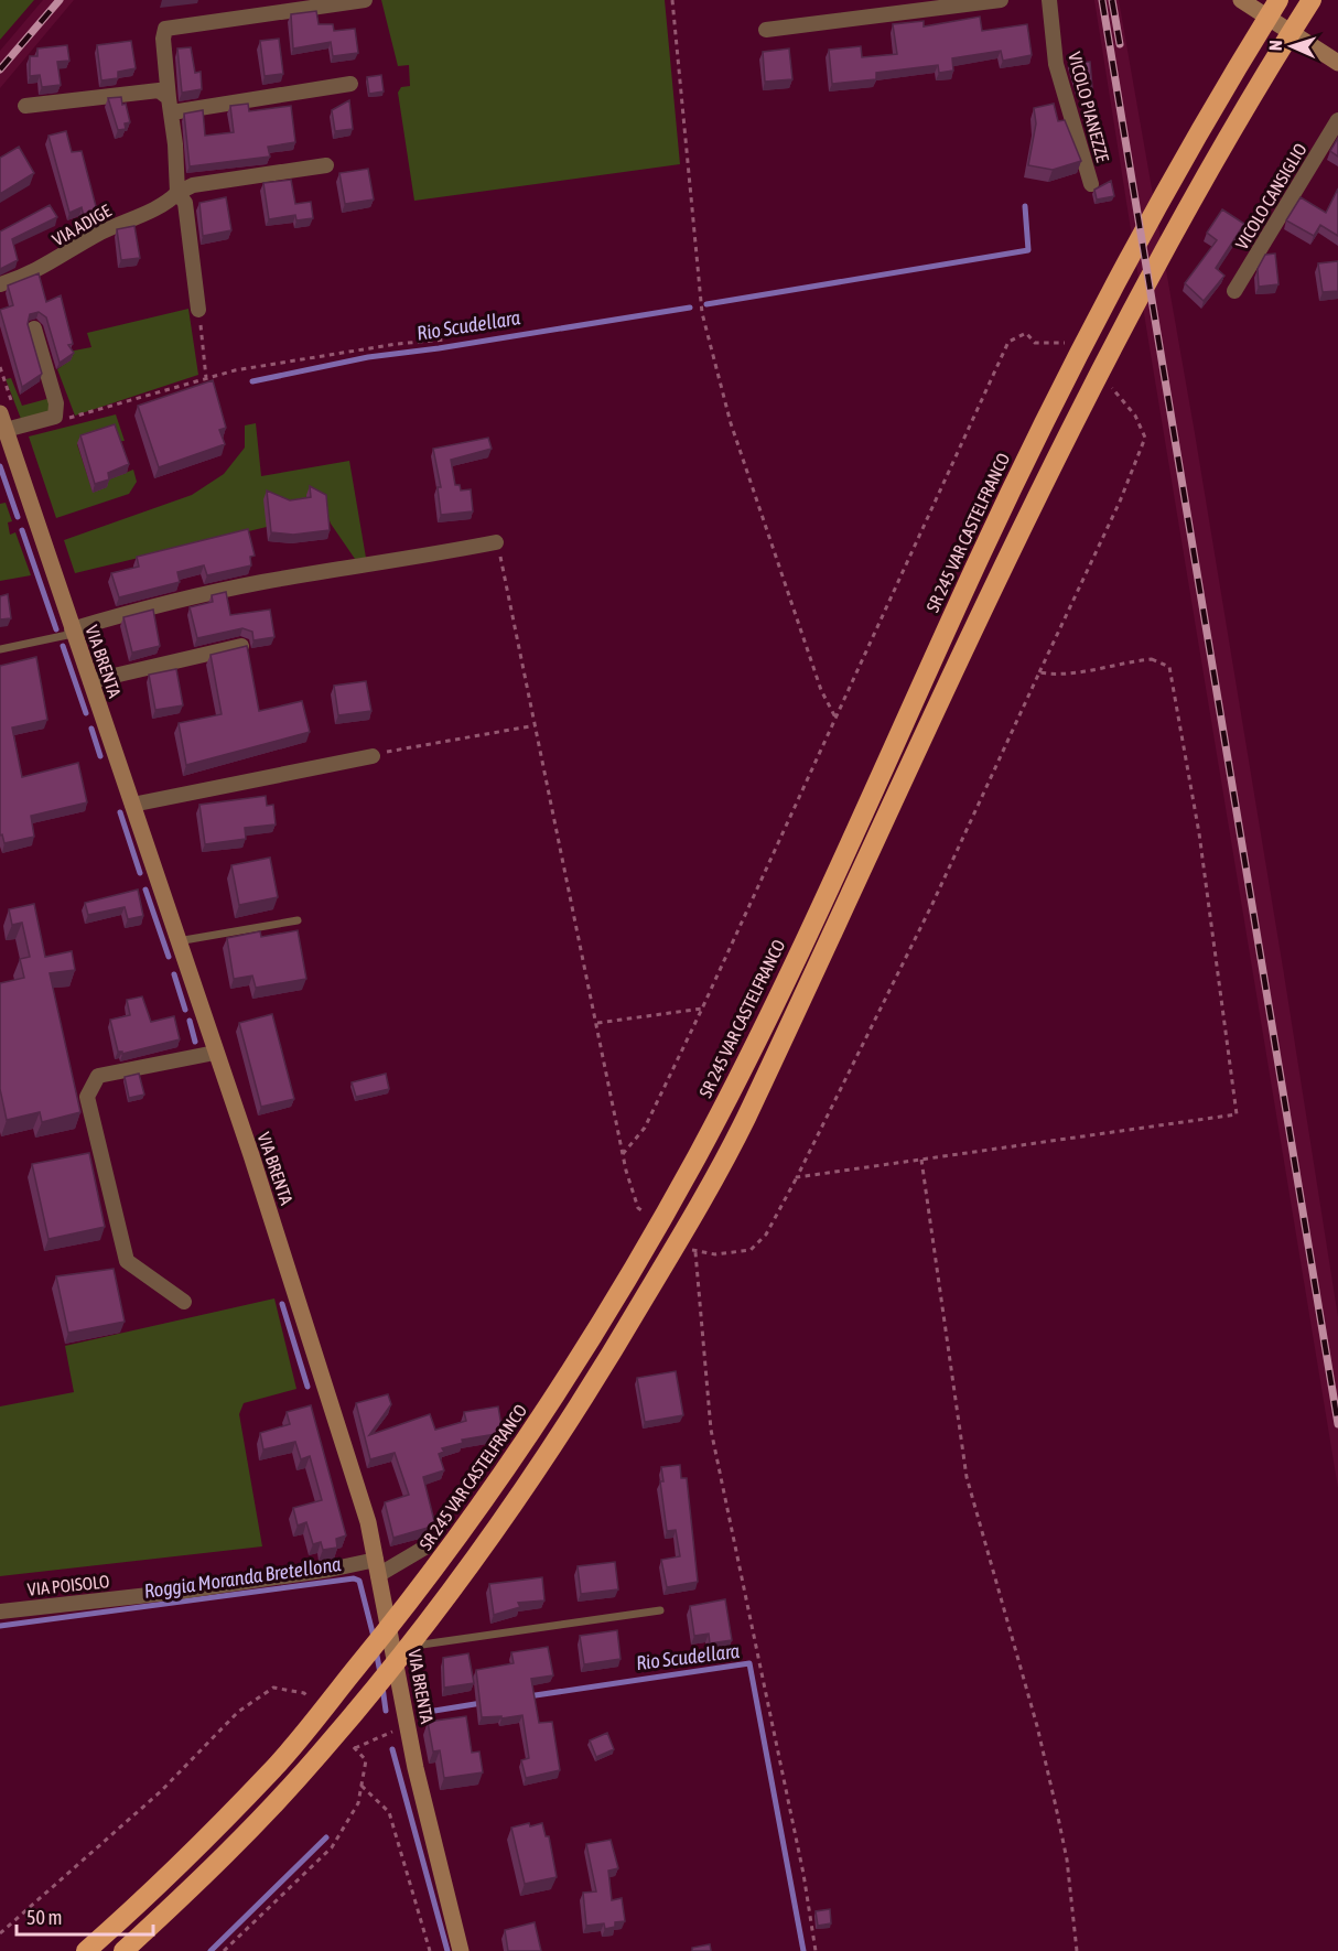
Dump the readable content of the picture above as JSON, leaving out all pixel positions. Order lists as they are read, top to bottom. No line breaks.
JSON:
{"streets":{"highway":["SR 245 VAR CASTELFRANCO"],"street":["VICOLO PIANEZZE","VICOLO CANSIGLIO","VIA ADIGE","VIA BRENTA","VIA POISOLO"]},"crossings":[["VIA BRENTA","VIA POISOLO"]],"water":["Rio Scudellara","Roggia Moranda Bretellona"],"scale_bar":"50 m","north":"left"}
